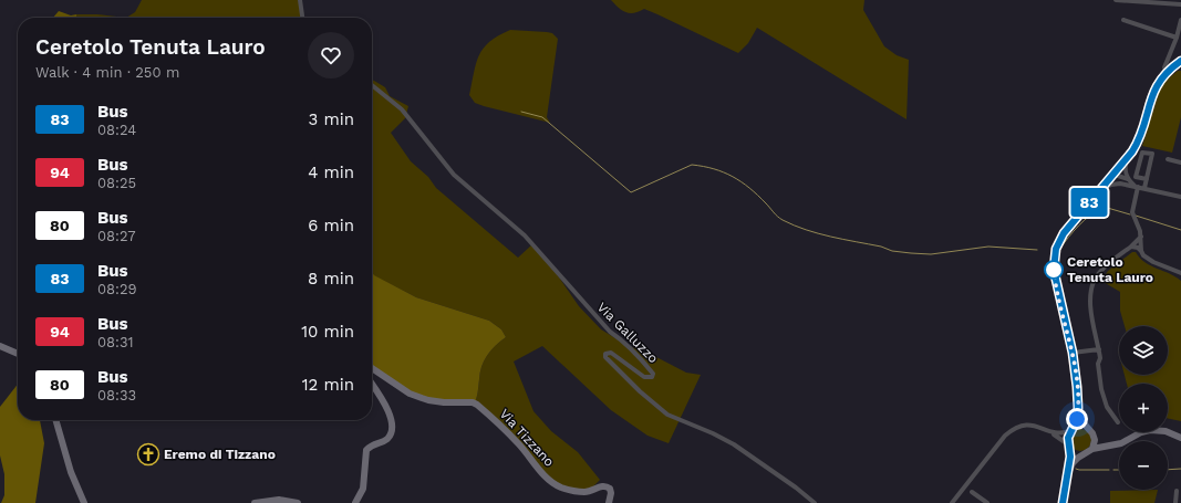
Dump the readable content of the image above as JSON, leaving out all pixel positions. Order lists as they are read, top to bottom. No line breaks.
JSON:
{"streets":{"street":["Via Galluzzo","Via Tizzano"]},"places":{"other":["Ceretolo Tenuta Lauro"],"church":["Eremo di Tizzano"]},"lines":["bus line 83"],"page":{"on_map":"83","heading":["Ceretolo Tenuta Lauro","Walk · 4 min · 250 m"],"list":[{"mark":"83","name":"Bus","note":"08:24","value":"3 min"},{"mark":"94","name":"Bus","note":"08:25","value":"4 min"},{"mark":"80","name":"Bus","note":"08:27","value":"6 min"},{"mark":"83","name":"Bus","note":"08:29","value":"8 min"},{"mark":"94","name":"Bus","note":"08:31","value":"10 min"},{"mark":"80","name":"Bus","note":"08:33","value":"12 min"}],"map_buttons":["+","−"]}}
